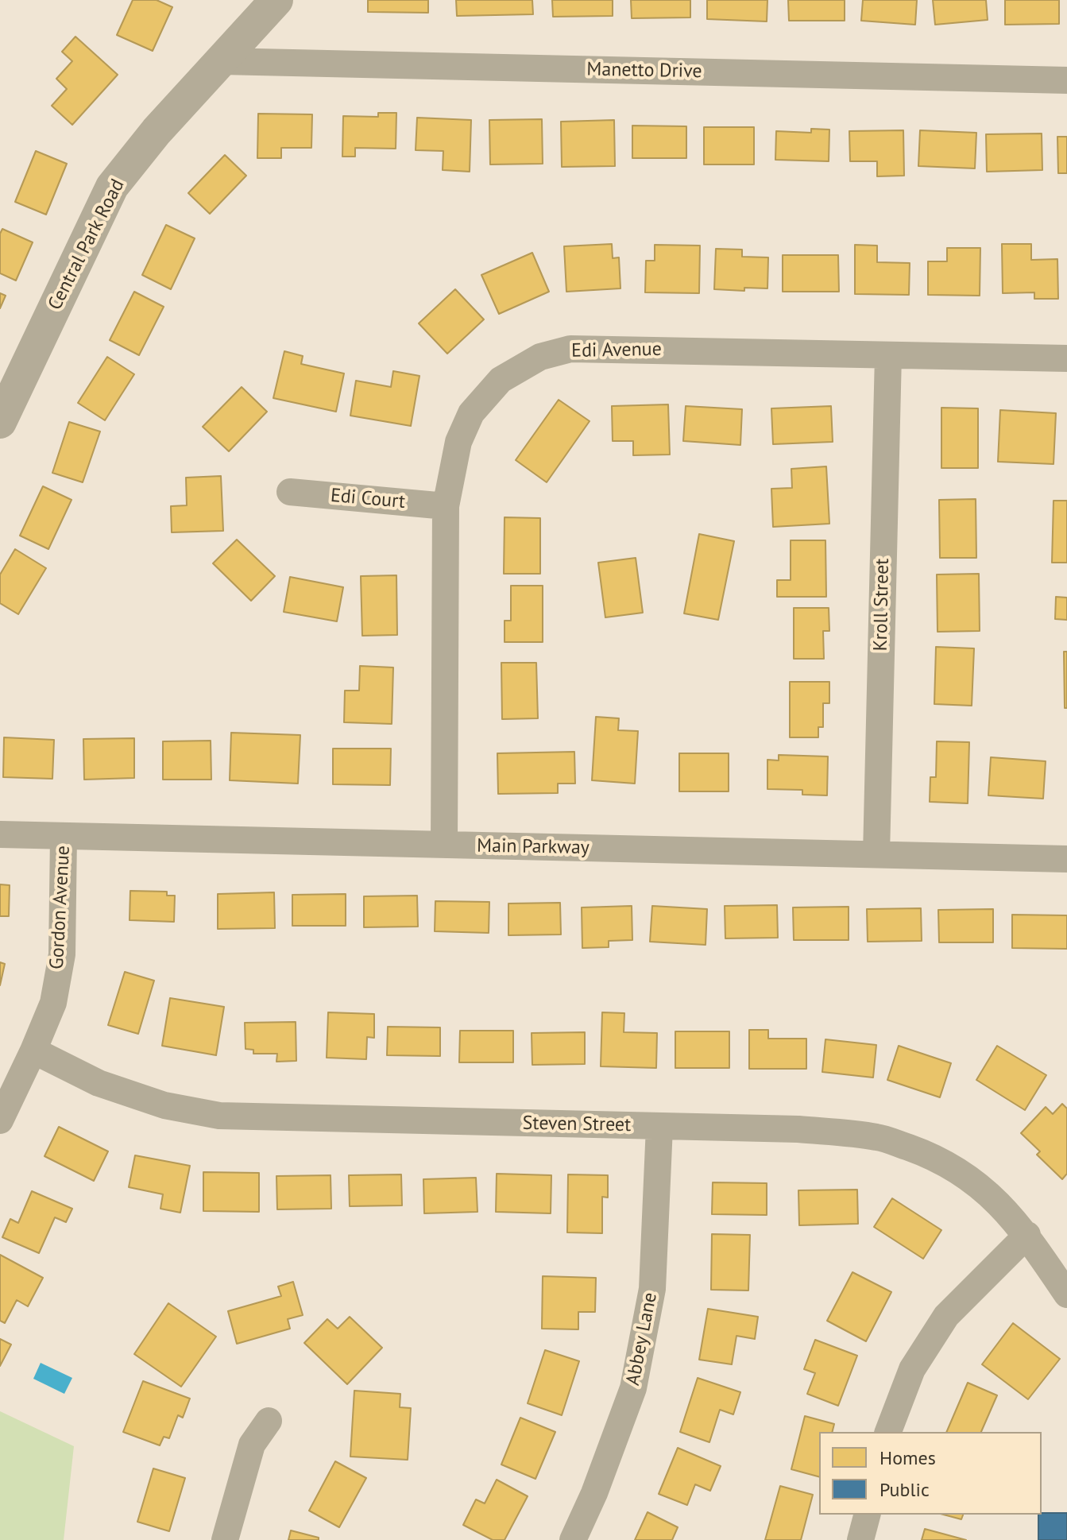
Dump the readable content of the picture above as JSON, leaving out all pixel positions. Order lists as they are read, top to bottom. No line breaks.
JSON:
{"streets":{"street":["Manetto Drive","Central Park Road","Edi Avenue","Edi Court","Kroll Street","Main Parkway","Gordon Avenue","Steven Street","Abbey Lane"]},"crossings":[["Manetto Drive","Central Park Road"],["Edi Avenue","Edi Court"],["Edi Avenue","Kroll Street"],["Edi Avenue","Main Parkway"],["Kroll Street","Main Parkway"],["Main Parkway","Gordon Avenue"],["Gordon Avenue","Steven Street"],["Steven Street","Abbey Lane"]],"legend":["Homes","Public"]}
